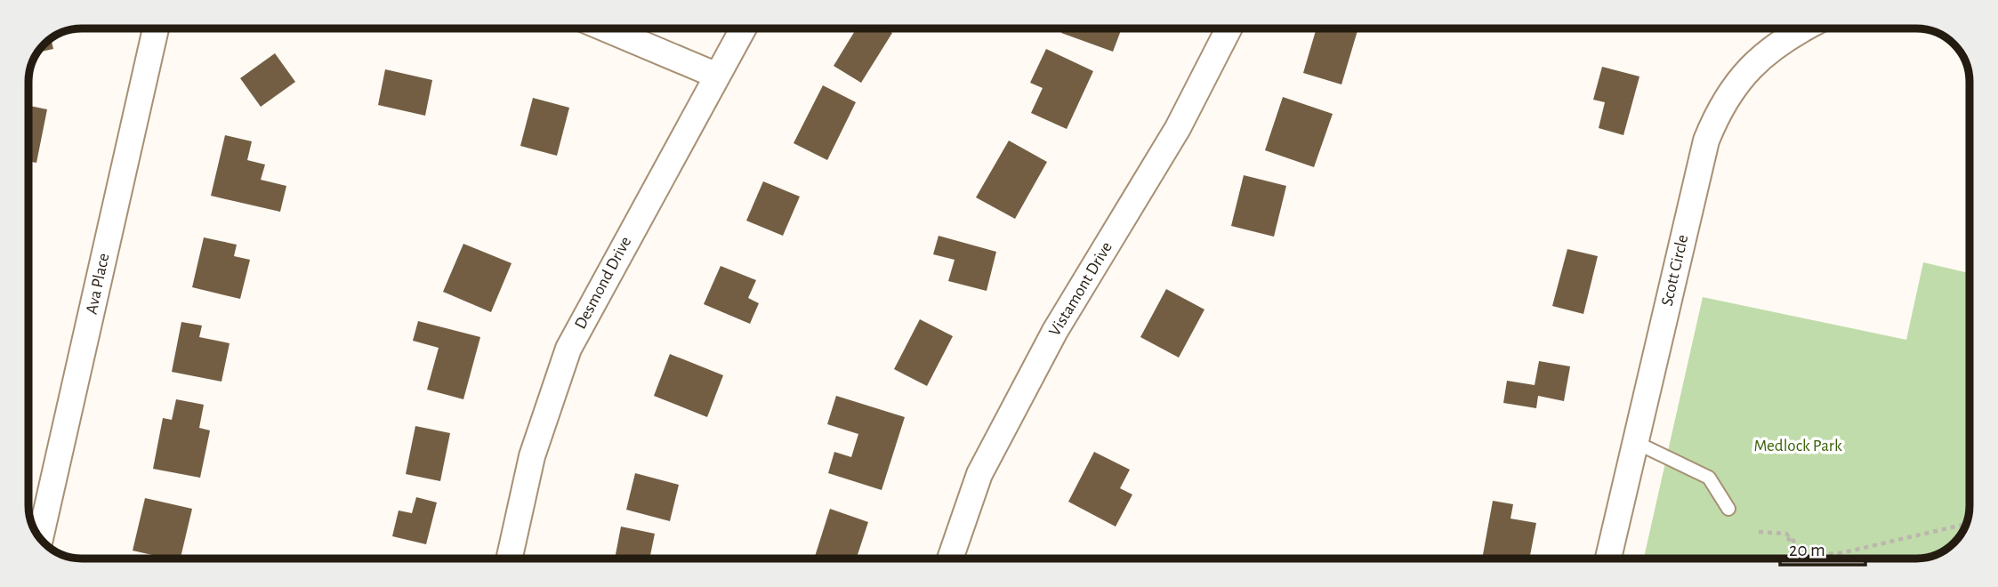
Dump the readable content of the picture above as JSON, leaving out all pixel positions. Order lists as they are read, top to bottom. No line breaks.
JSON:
{"streets":{"street":["Scott Circle","Desmond Drive","Ava Place","Vistamont Drive"]},"parks":["Medlock Park"],"scale_bar":"20 m"}
